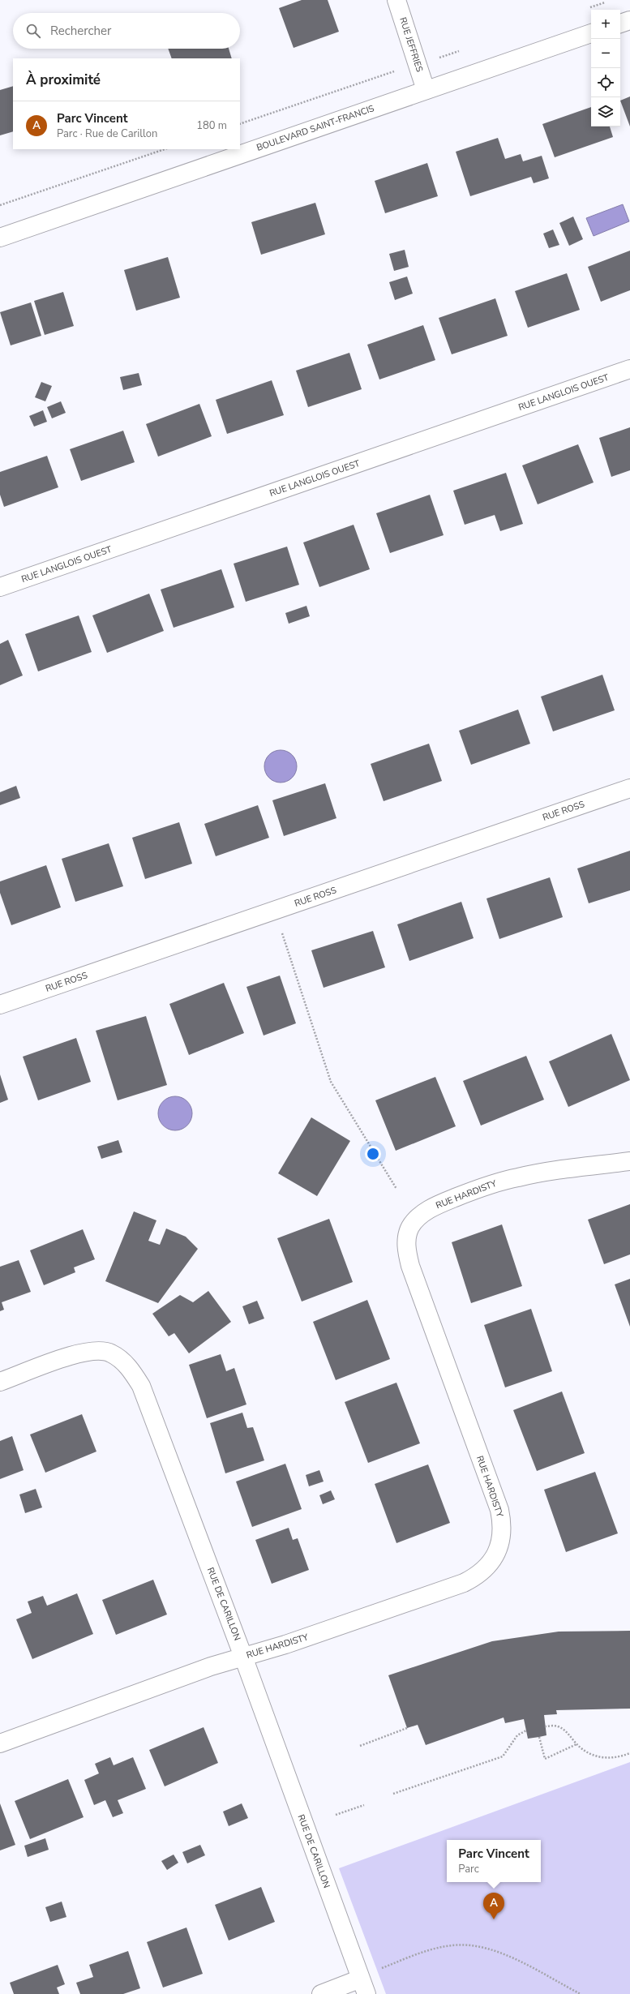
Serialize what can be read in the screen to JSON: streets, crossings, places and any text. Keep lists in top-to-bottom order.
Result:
{
  "streets": {
    "street": [
      "RUE JEFFRIES",
      "BOULEVARD SAINT-FRANCIS",
      "RUE LANGLOIS OUEST",
      "RUE ROSS",
      "RUE HARDISTY",
      "RUE DE CARILLON"
    ]
  },
  "crossings": [
    ["RUE JEFFRIES", "BOULEVARD SAINT-FRANCIS"],
    ["RUE HARDISTY", "RUE DE CARILLON"]
  ],
  "page": {
    "map_buttons": ["+", "−"],
    "search": "Rechercher",
    "heading": "À proximité",
    "list": [
      {
        "mark": "A",
        "name": "Parc Vincent",
        "note": "Parc · Rue de Carillon",
        "value": "180 m"
      }
    ],
    "popup": ["Parc Vincent", "Parc"],
    "pins": "A"
  }
}
